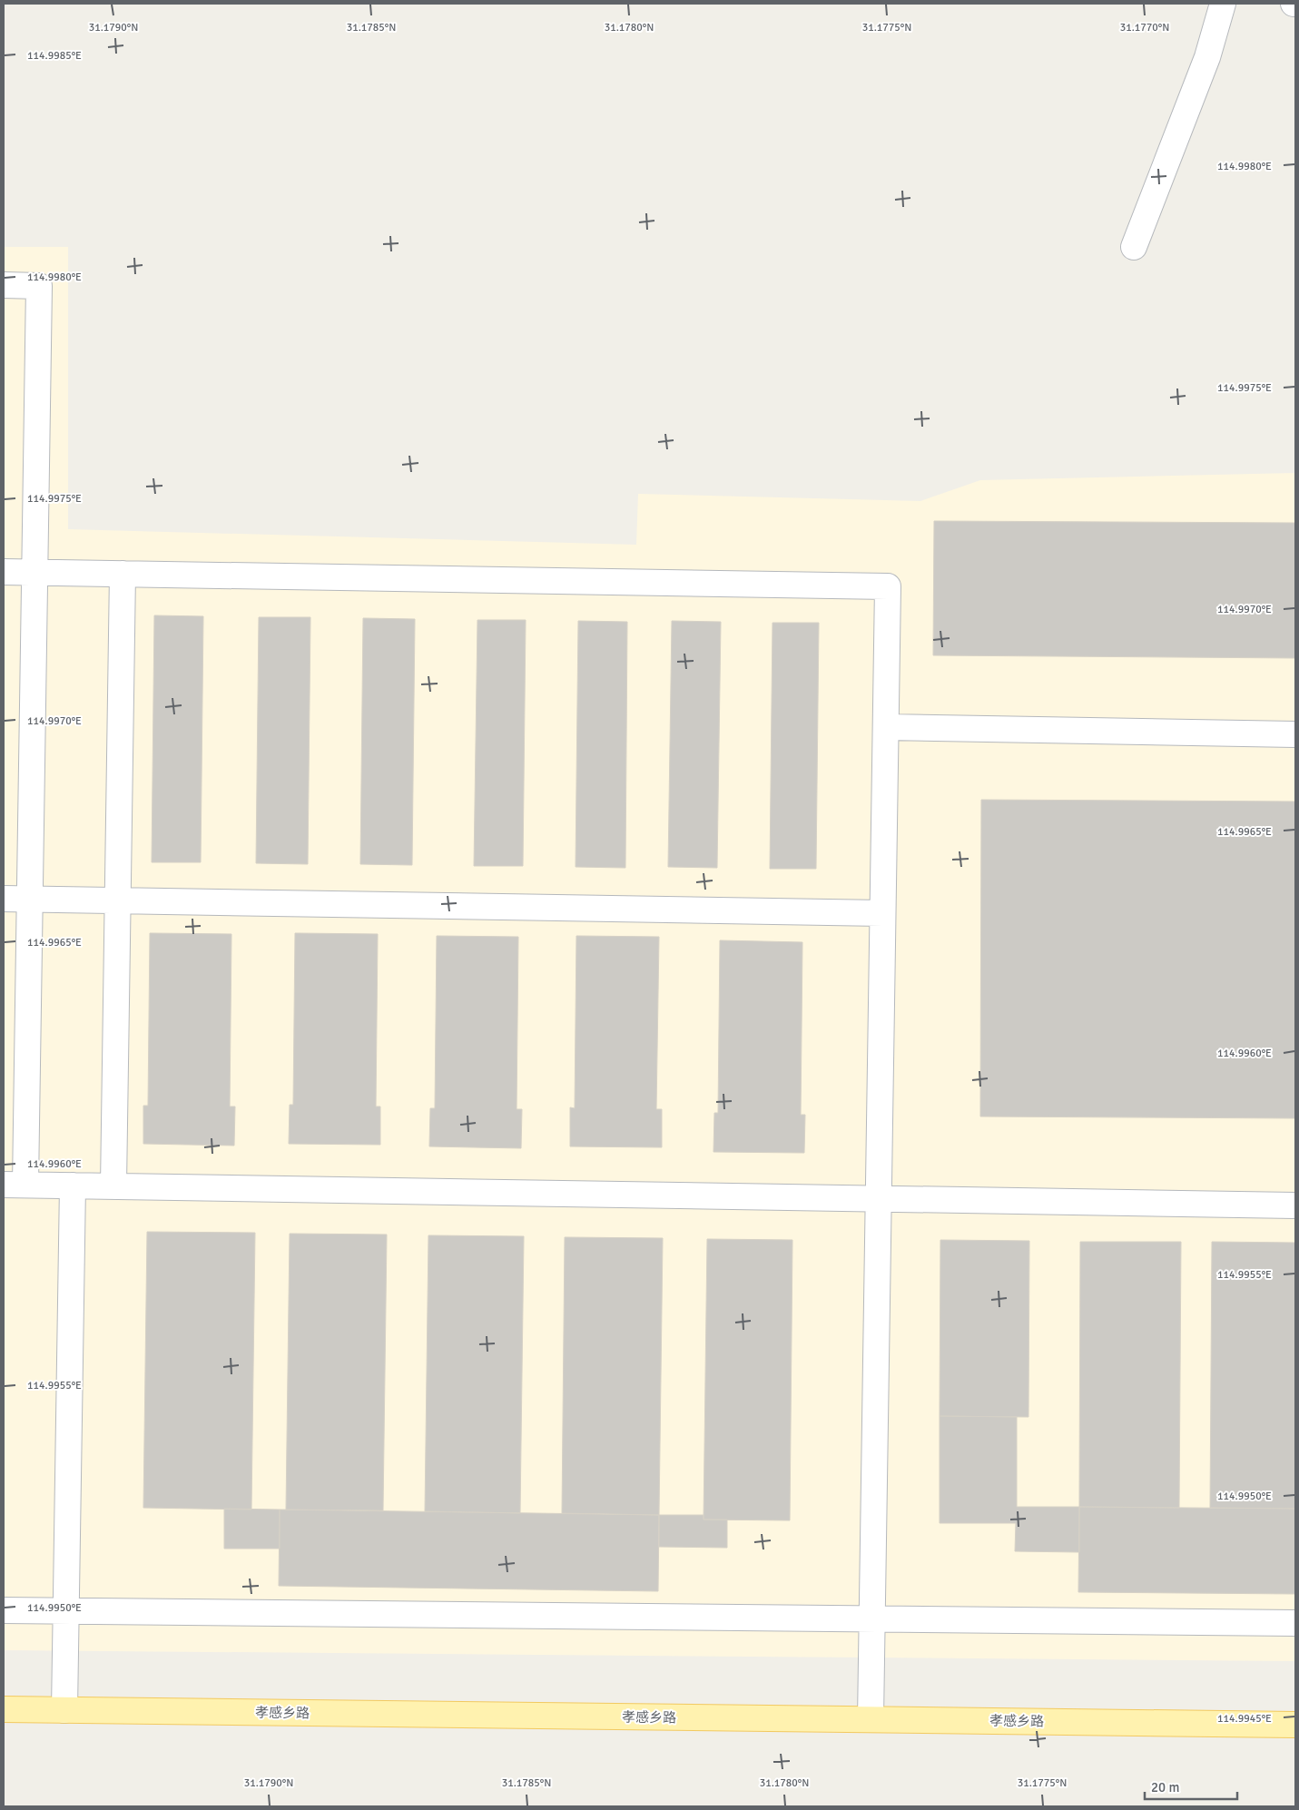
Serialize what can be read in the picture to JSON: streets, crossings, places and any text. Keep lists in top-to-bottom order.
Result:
{
  "streets": {
    "main road": ["孝感乡路"]
  },
  "scale_bar": "20 m",
  "coordinates": [
    "31.1790°N",
    "31.1785°N",
    "31.1780°N",
    "31.1775°N",
    "31.1770°N",
    "114.9985°E",
    "114.9980°E",
    "114.9975°E",
    "114.9970°E",
    "114.9965°E",
    "114.9960°E",
    "114.9955°E",
    "114.9950°E",
    "114.9945°E"
  ]
}
